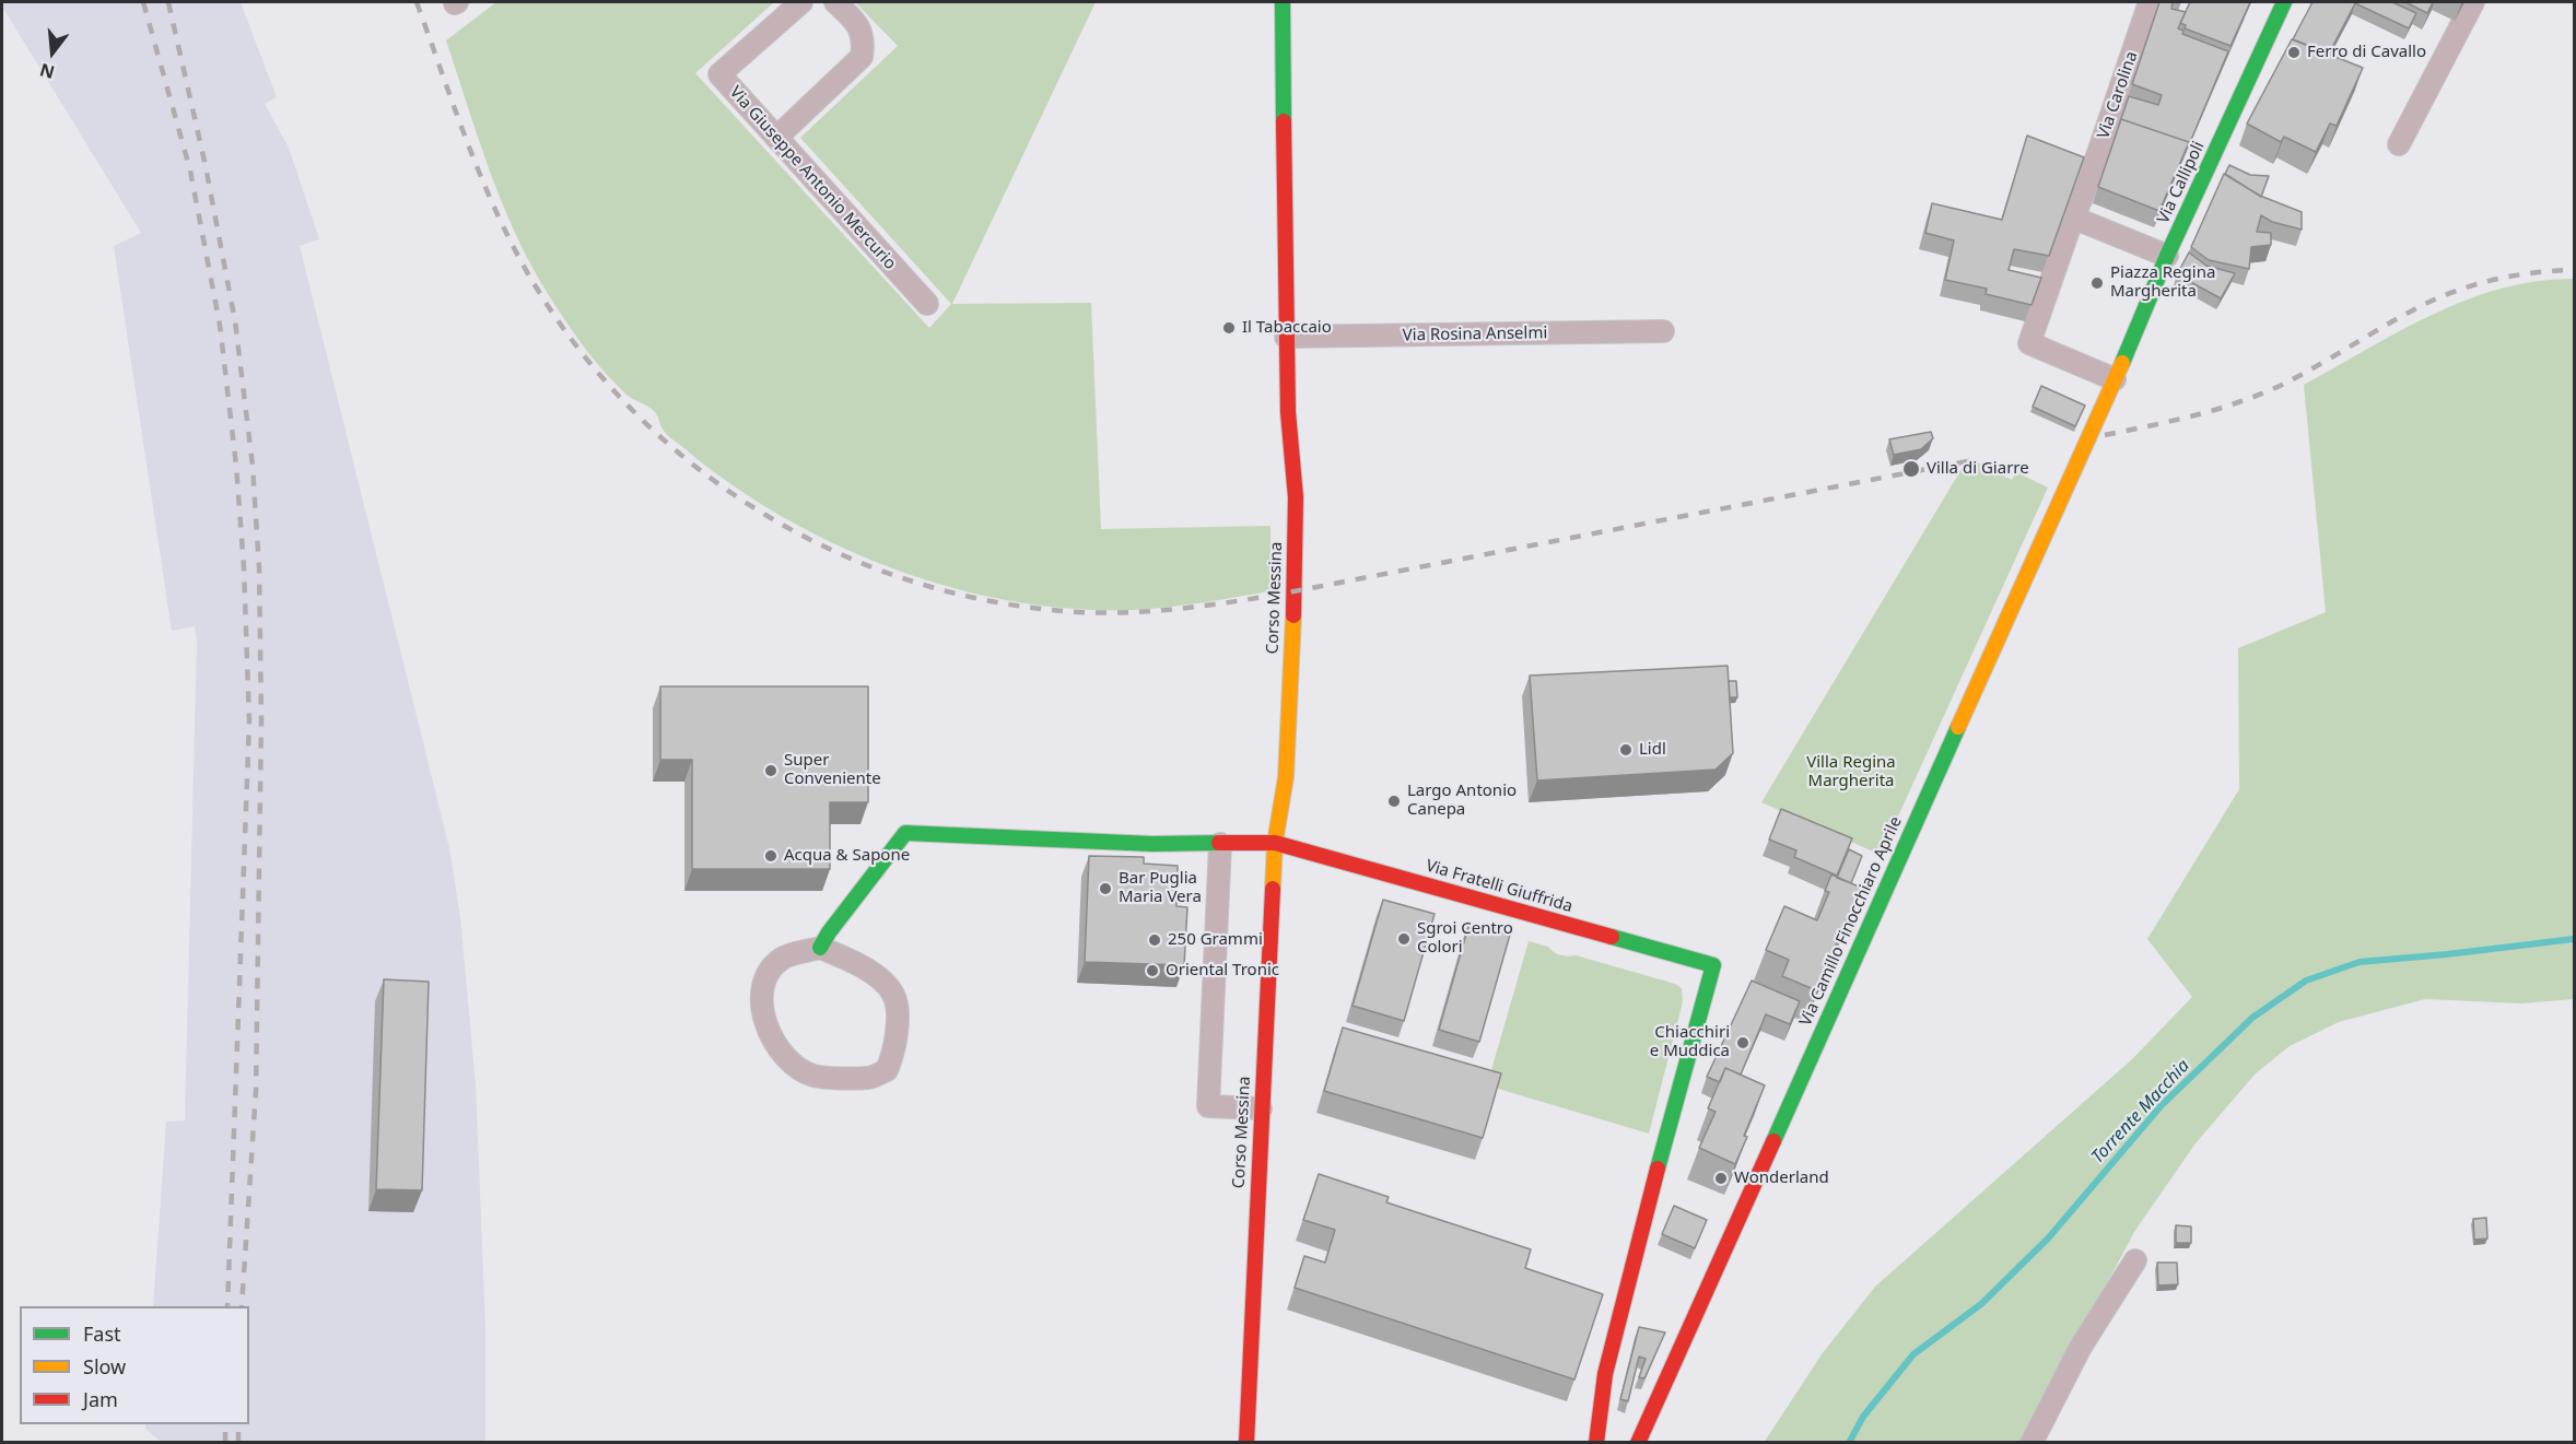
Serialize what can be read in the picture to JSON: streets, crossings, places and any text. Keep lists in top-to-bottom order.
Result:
{
  "streets": {
    "street": [
      "Via Carolina",
      "Via Giuseppe Antonio Mercurio",
      "Via Callipoli",
      "Via Rosina Anselmi",
      "Corso Messina",
      "Via Fratelli Giuffrida",
      "Via Camillo Finocchiaro Aprile"
    ]
  },
  "crossings": [
    ["Via Carolina", "Via Callipoli"],
    ["Via Carolina", "Via Camillo Finocchiaro Aprile"],
    ["Via Callipoli", "Via Camillo Finocchiaro Aprile"],
    ["Via Rosina Anselmi", "Corso Messina"],
    ["Corso Messina", "Via Fratelli Giuffrida"]
  ],
  "water": ["Torrente Macchia"],
  "parks": ["Villa Regina Margherita"],
  "places": [
    "Ferro di Cavallo",
    "Piazza Regina Margherita",
    "Il Tabaccaio",
    "Villa di Giarre",
    "Lidl",
    "Super Conveniente",
    "Largo Antonio Canepa",
    "Acqua & Sapone",
    "Bar Puglia Maria Vera",
    "Sgroi Centro Colori",
    "250 Grammi",
    "Oriental Tronic",
    "Chiacchiri e Muddica",
    "Wonderland"
  ],
  "legend": ["Fast", "Slow", "Jam"],
  "north": "bottom"
}
